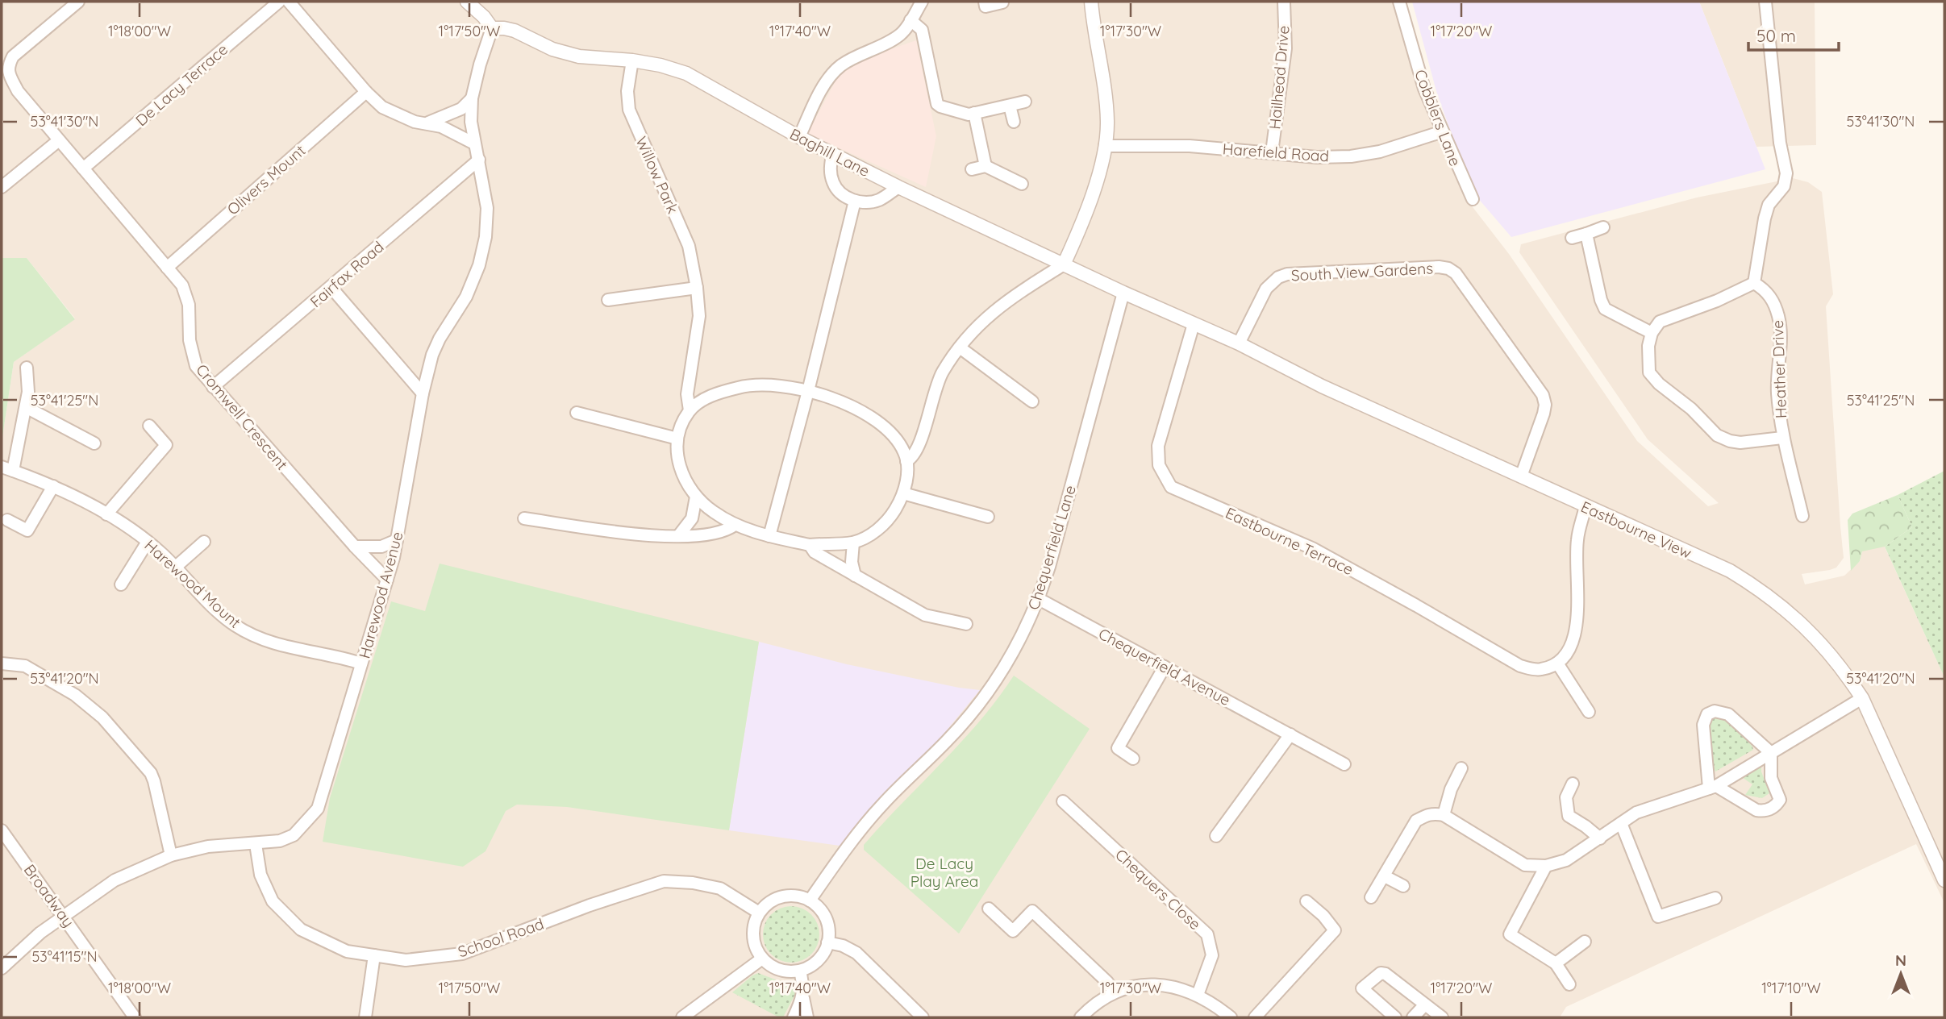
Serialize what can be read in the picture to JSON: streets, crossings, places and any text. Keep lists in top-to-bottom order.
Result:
{
  "streets": {
    "street": [
      "Hailhead Drive",
      "De Lacy Terrace",
      "Cobblers Lane",
      "Baghill Lane",
      "Harefield Road",
      "Willow Park",
      "Olivers Mount",
      "South View Gardens",
      "Fairfax Road",
      "Heather Drive",
      "Cromwell Crescent",
      "Eastbourne View",
      "Eastbourne Terrace",
      "Chequerfield Lane",
      "Harewood Mount",
      "Harewood Avenue",
      "Chequerfield Avenue",
      "Chequers Close",
      "Broadway",
      "School Road"
    ]
  },
  "crossings": [
    ["Hailhead Drive", "Harefield Road"],
    ["De Lacy Terrace", "Cromwell Crescent"],
    ["Cobblers Lane", "Harefield Road"],
    ["Baghill Lane", "Willow Park"],
    ["Baghill Lane", "Eastbourne View"],
    ["Baghill Lane", "Eastbourne Terrace"],
    ["Baghill Lane", "Chequerfield Lane"],
    ["Baghill Lane", "Harewood Avenue"],
    ["Olivers Mount", "Cromwell Crescent"],
    ["South View Gardens", "Eastbourne View"],
    ["Fairfax Road", "Cromwell Crescent"],
    ["Fairfax Road", "Harewood Avenue"],
    ["Cromwell Crescent", "Harewood Avenue"],
    ["Eastbourne View", "Eastbourne Terrace"],
    ["Chequerfield Lane", "Chequerfield Avenue"],
    ["Chequerfield Lane", "School Road"],
    ["Harewood Mount", "Harewood Avenue"],
    ["Harewood Avenue", "Broadway"],
    ["Harewood Avenue", "School Road"]
  ],
  "parks": ["De Lacy Play Area"],
  "scale_bar": "50 m",
  "north": "top",
  "coordinates": [
    "1°18'00\"W",
    "1°17'50\"W",
    "1°17'40\"W",
    "1°17'30\"W",
    "1°17'20\"W",
    "53°41'30\"N",
    "53°41'25\"N",
    "53°41'20\"N",
    "53°41'15\"N",
    "1°17'10\"W"
  ]
}
